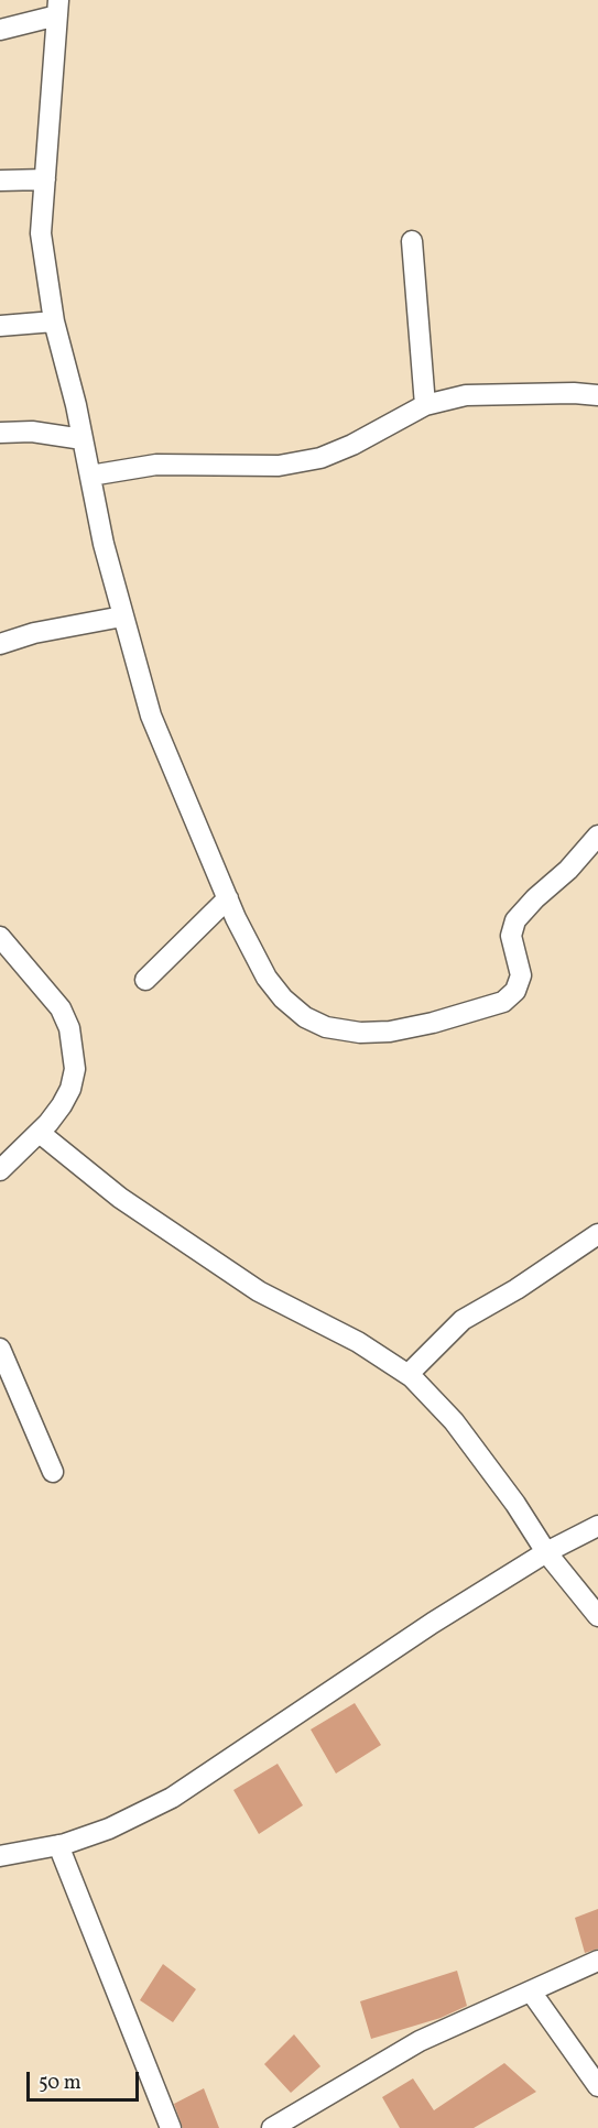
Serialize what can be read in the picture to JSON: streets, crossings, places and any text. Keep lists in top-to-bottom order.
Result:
{
  "scale_bar": "50 m"
}
